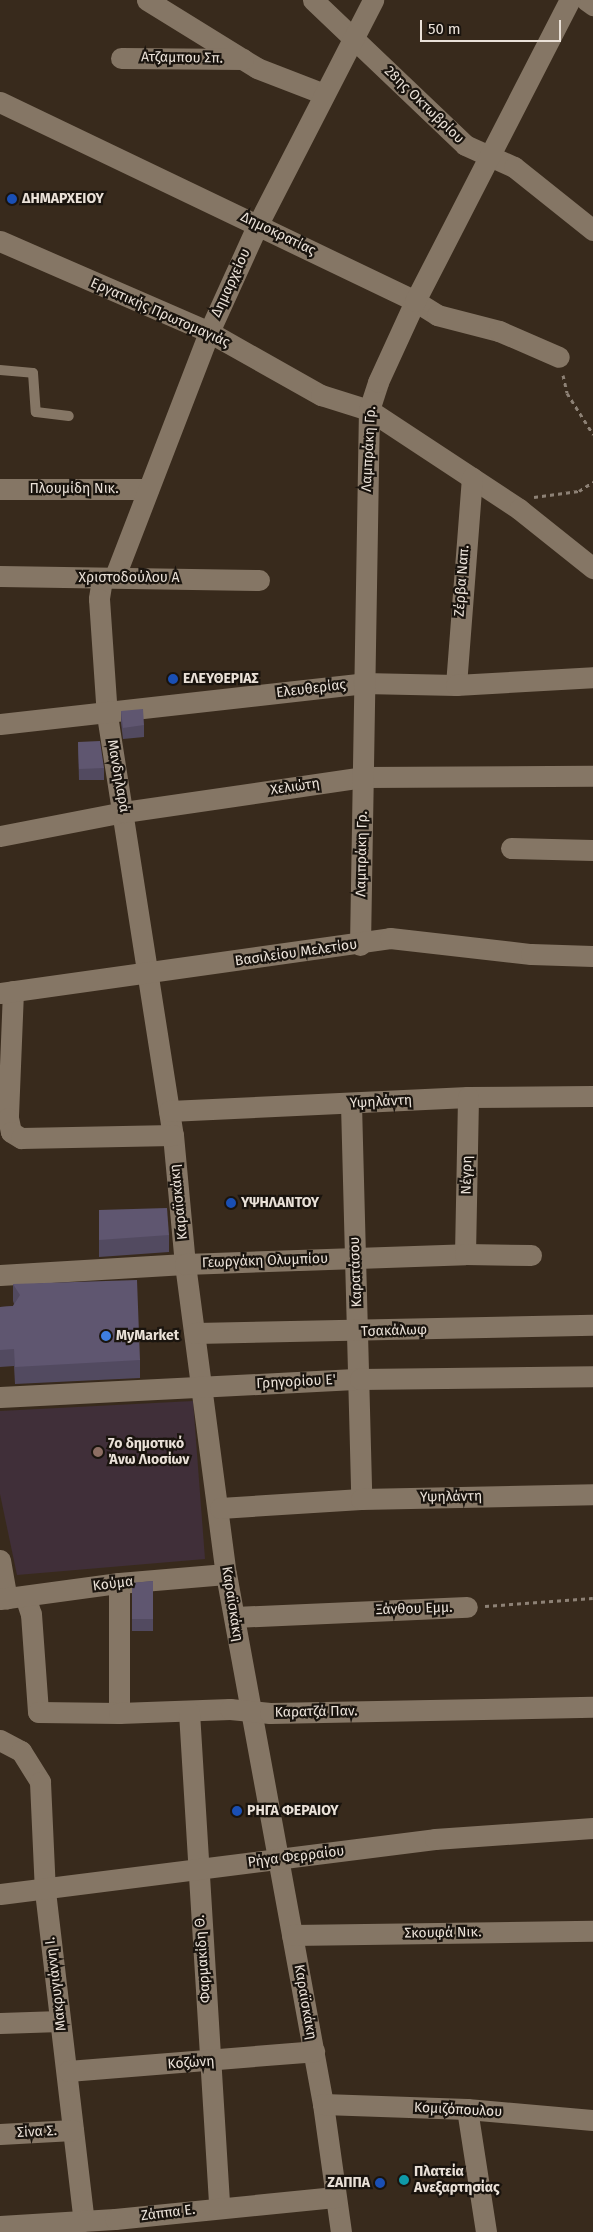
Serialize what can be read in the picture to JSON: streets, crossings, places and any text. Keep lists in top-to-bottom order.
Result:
{
  "streets": {
    "street": [
      "Ατζαμπου Σπ.",
      "28ης Οκτωβρίου",
      "Δημοκρατίας",
      "Δημαρχείου",
      "Εργατικής Πρωτομαγιάς",
      "Λαμπράκη Γρ.",
      "Πλουμίδη Νικ.",
      "Χριστοδούλου Α",
      "Ζέρβα Ναπ.",
      "Ελευθερίας",
      "Μανδηλαρά",
      "Χελιώτη",
      "Βασιλείου Μελετίου",
      "Υψηλάντη",
      "Νέγρη",
      "Καραϊσκάκη",
      "Γεωργάκη Ολυμπίου",
      "Καρατάσου",
      "Τσακάλωφ",
      "Γρηγορίου Ε'",
      "Κούμα",
      "Ξάνθου Εμμ.",
      "Καρατζά Παν.",
      "Ρήγα Φερραίου",
      "Σκουφά Νικ.",
      "Φαρμακίδη Θ.",
      "Μακρυγιάννη Ι.",
      "Κοζώνη",
      "Κομιζόπουλου",
      "Σίνα Σ.",
      "Ζάππα Ε."
    ]
  },
  "crossings": [
    ["28ης Οκτωβρίου", "Δημαρχείου"],
    ["28ης Οκτωβρίου", "Λαμπράκη Γρ."],
    ["Δημοκρατίας", "Δημαρχείου"],
    ["Δημοκρατίας", "Λαμπράκη Γρ."],
    ["Δημαρχείου", "Εργατικής Πρωτομαγιάς"],
    ["Δημαρχείου", "Πλουμίδη Νικ."],
    ["Δημαρχείου", "Χριστοδούλου Α"],
    ["Δημαρχείου", "Μανδηλαρά"],
    ["Εργατικής Πρωτομαγιάς", "Λαμπράκη Γρ."],
    ["Εργατικής Πρωτομαγιάς", "Ζέρβα Ναπ."],
    ["Λαμπράκη Γρ.", "Ελευθερίας"],
    ["Λαμπράκη Γρ.", "Χελιώτη"],
    ["Λαμπράκη Γρ.", "Βασιλείου Μελετίου"],
    ["Χριστοδούλου Α", "Μανδηλαρά"],
    ["Ζέρβα Ναπ.", "Ελευθερίας"],
    ["Ελευθερίας", "Μανδηλαρά"],
    ["Μανδηλαρά", "Χελιώτη"],
    ["Μανδηλαρά", "Βασιλείου Μελετίου"],
    ["Μανδηλαρά", "Καραϊσκάκη"],
    ["Βασιλείου Μελετίου", "Καραϊσκάκη"],
    ["Υψηλάντη", "Νέγρη"],
    ["Υψηλάντη", "Καραϊσκάκη"],
    ["Υψηλάντη", "Καρατάσου"],
    ["Νέγρη", "Γεωργάκη Ολυμπίου"],
    ["Καραϊσκάκη", "Γεωργάκη Ολυμπίου"],
    ["Καραϊσκάκη", "Τσακάλωφ"],
    ["Καραϊσκάκη", "Γρηγορίου Ε'"],
    ["Καραϊσκάκη", "Κούμα"],
    ["Καραϊσκάκη", "Ξάνθου Εμμ."],
    ["Καραϊσκάκη", "Καρατζά Παν."],
    ["Καραϊσκάκη", "Ρήγα Φερραίου"],
    ["Καραϊσκάκη", "Σκουφά Νικ."],
    ["Καραϊσκάκη", "Κοζώνη"],
    ["Καραϊσκάκη", "Κομιζόπουλου"],
    ["Καραϊσκάκη", "Ζάππα Ε."],
    ["Γεωργάκη Ολυμπίου", "Καρατάσου"],
    ["Καρατάσου", "Τσακάλωφ"],
    ["Καρατάσου", "Γρηγορίου Ε'"],
    ["Κούμα", "Καρατζά Παν."],
    ["Καρατζά Παν.", "Φαρμακίδη Θ."],
    ["Ρήγα Φερραίου", "Φαρμακίδη Θ."],
    ["Ρήγα Φερραίου", "Μακρυγιάννη Ι."],
    ["Φαρμακίδη Θ.", "Κοζώνη"],
    ["Φαρμακίδη Θ.", "Ζάππα Ε."],
    ["Μακρυγιάννη Ι.", "Κοζώνη"],
    ["Μακρυγιάννη Ι.", "Σίνα Σ."],
    ["Μακρυγιάννη Ι.", "Ζάππα Ε."]
  ],
  "places": [
    "ΔΗΜΑΡΧΕΙΟΥ",
    "ΕΛΕΥΘΕΡΙΑΣ",
    "ΥΨΗΛΑΝΤΟΥ",
    "MyMarket",
    "7ο δημοτικό Άνω Λιοσίων",
    "ΡΗΓΑ ΦΕΡΑΙΟΥ",
    "Πλατεία Ανεξαρτησίας",
    "ΖΑΠΠΑ"
  ],
  "scale_bar": "50 m"
}
